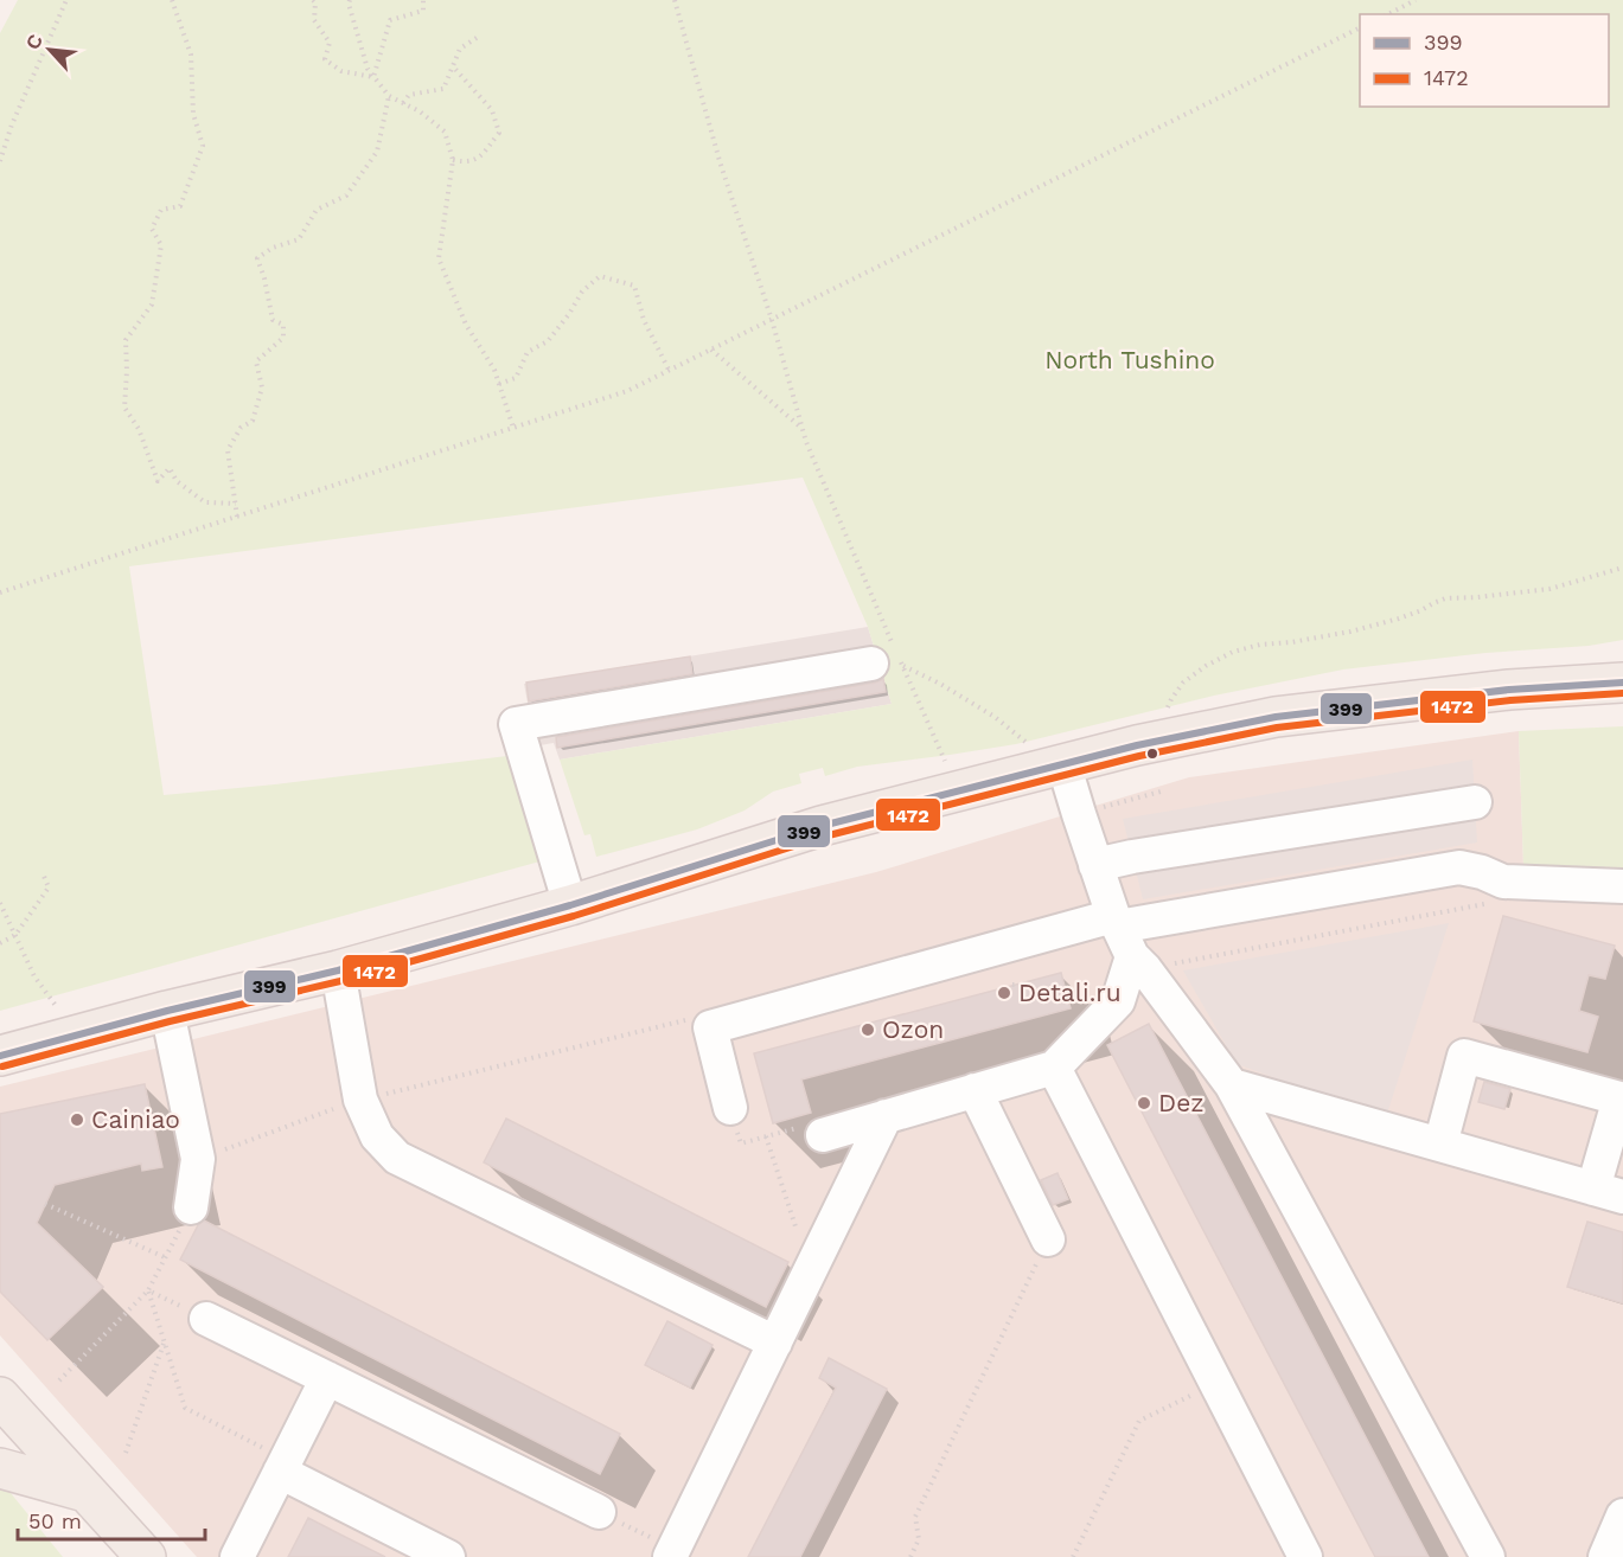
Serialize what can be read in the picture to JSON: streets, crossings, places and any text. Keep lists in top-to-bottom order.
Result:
{
  "parks": ["North Tushino"],
  "places": [
    "Detali.ru",
    "Ozon",
    "Dez",
    "Cainiao"
  ],
  "lines": ["transit line 399", "transit line 1472"],
  "legend": ["399", "1472"],
  "scale_bar": "50 m",
  "north": "top left"
}
